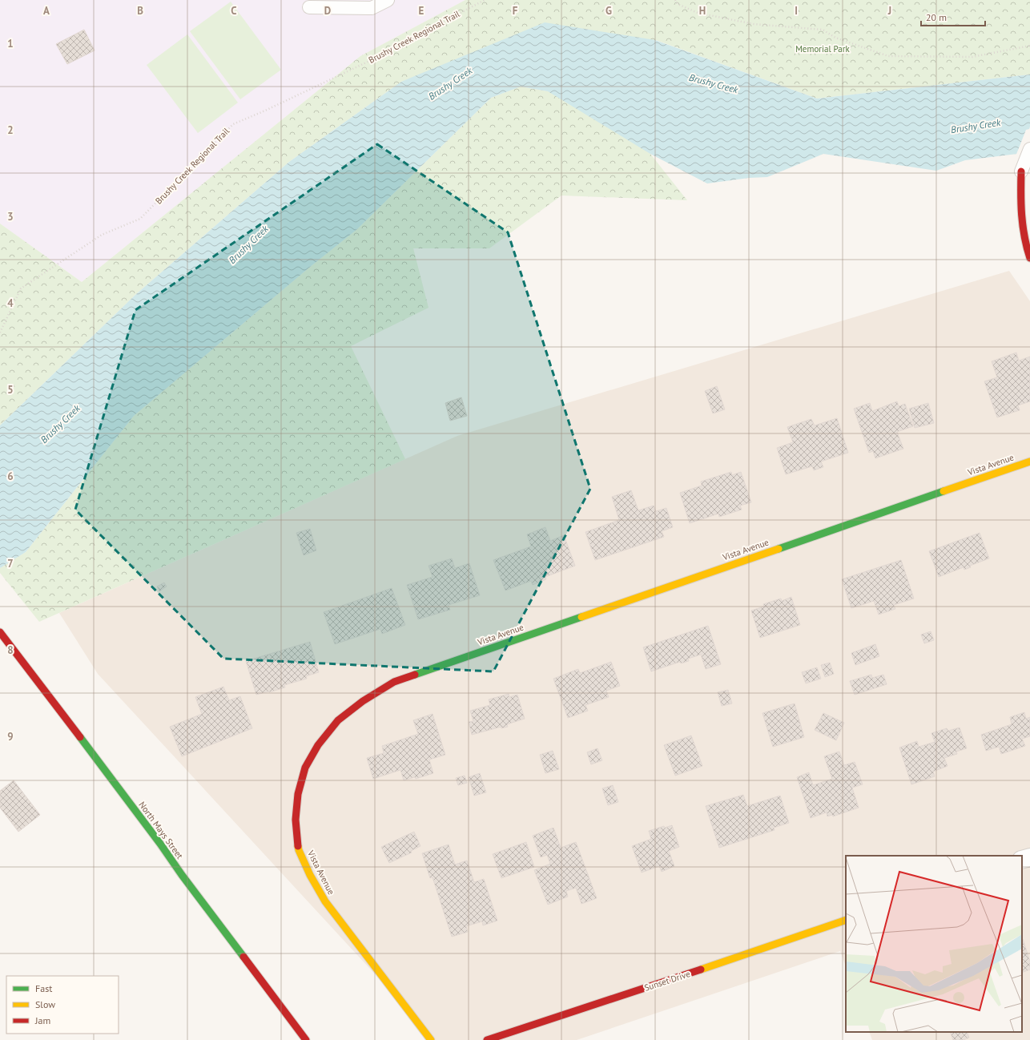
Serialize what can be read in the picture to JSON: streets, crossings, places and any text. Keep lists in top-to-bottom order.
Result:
{
  "streets": {
    "street": ["Vista Avenue", "North Mays Street", "Sunset Drive"],
    "path": ["Brushy Creek Regional Trail"]
  },
  "water": ["Brushy Creek"],
  "parks": ["Memorial Park"],
  "legend": ["Fast", "Slow", "Jam"],
  "scale_bar": "20 m",
  "grid": {
    "columns": [
      "A",
      "B",
      "C",
      "D",
      "E",
      "F",
      "G",
      "H",
      "I",
      "J"
    ],
    "rows": [
      "1",
      "2",
      "3",
      "4",
      "5",
      "6",
      "7",
      "8",
      "9"
    ]
  }
}
